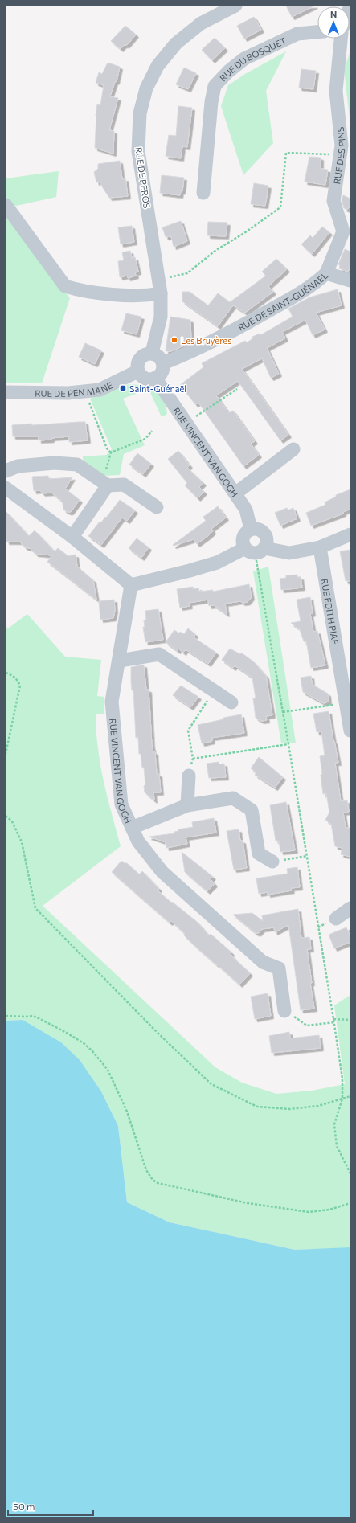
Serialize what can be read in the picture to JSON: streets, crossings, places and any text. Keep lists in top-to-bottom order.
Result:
{
  "streets": {
    "street": [
      "RUE DU BOSQUET",
      "RUE DES PINS",
      "RUE DE PEROS",
      "RUE DE SAINT-GUÉNAEL",
      "RUE DE PEN MANÉ",
      "RUE VINCENT VAN GOGH",
      "RUE ÉDITH PIAF"
    ]
  },
  "crossings": [
    ["RUE DES PINS", "RUE DE SAINT-GUÉNAEL"],
    ["RUE DE PEROS", "RUE DE SAINT-GUÉNAEL"],
    ["RUE DE PEROS", "RUE DE PEN MANÉ"],
    ["RUE DE PEROS", "RUE VINCENT VAN GOGH"],
    ["RUE DE SAINT-GUÉNAEL", "RUE DE PEN MANÉ"],
    ["RUE DE SAINT-GUÉNAEL", "RUE VINCENT VAN GOGH"],
    ["RUE DE PEN MANÉ", "RUE VINCENT VAN GOGH"]
  ],
  "places": {
    "other": ["Les Bruyères"],
    "transit": ["Saint-Guénaël"]
  },
  "scale_bar": "50 m",
  "north": "top"
}
